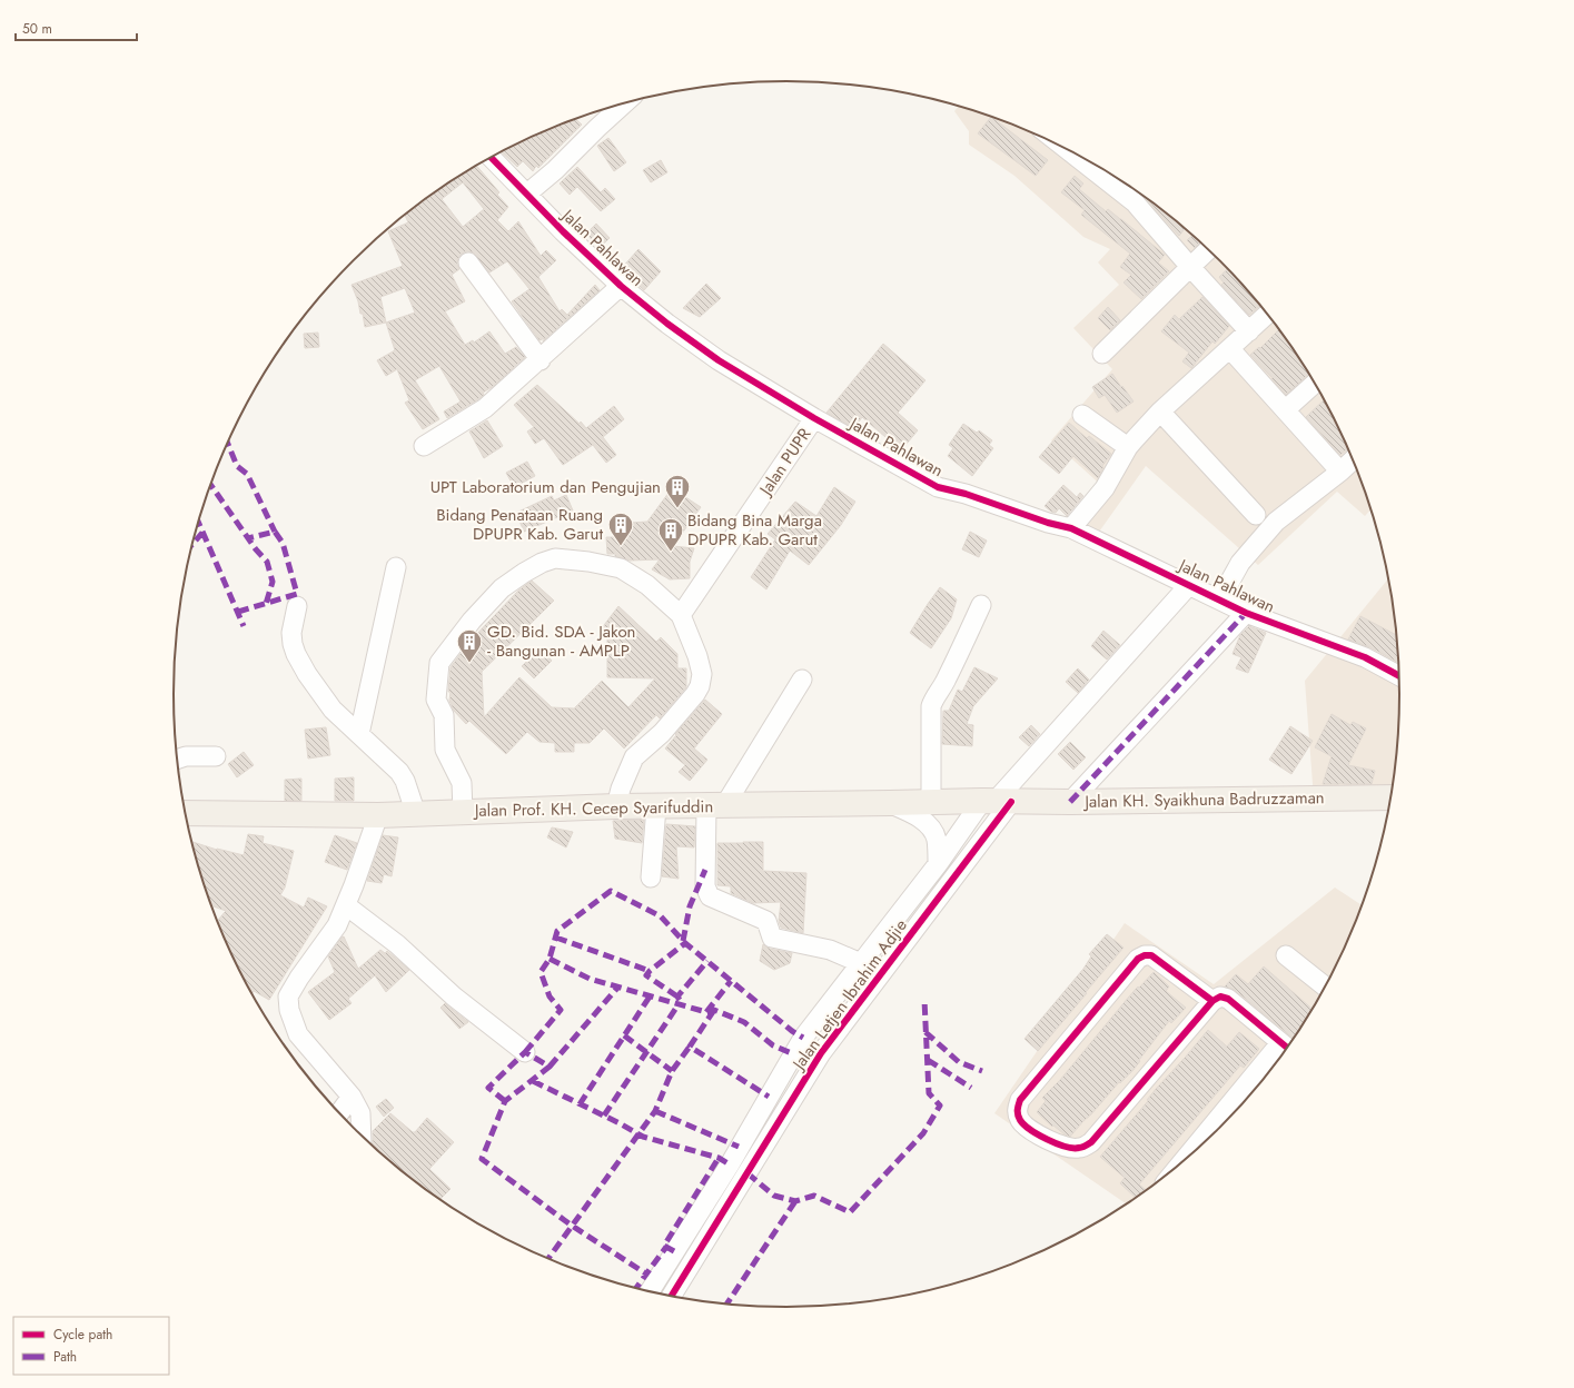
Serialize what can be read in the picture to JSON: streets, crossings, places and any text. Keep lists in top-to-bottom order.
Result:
{
  "streets": {
    "main road": ["Jalan KH. Syaikhuna Badruzzaman", "Jalan Prof. KH. Cecep Syarifuddin"],
    "street": ["Jalan Pahlawan", "Jalan PUPR", "Jalan Letjen Ibrahim Adjie"]
  },
  "crossings": [
    ["Jalan Pahlawan", "Jalan PUPR"],
    ["Jalan KH. Syaikhuna Badruzzaman", "Jalan Prof. KH. Cecep Syarifuddin"],
    ["Jalan KH. Syaikhuna Badruzzaman", "Jalan Letjen Ibrahim Adjie"],
    ["Jalan Prof. KH. Cecep Syarifuddin", "Jalan Letjen Ibrahim Adjie"]
  ],
  "places": {
    "building": [
      "UPT Laboratorium dan Pengujian",
      "Bidang Penataan Ruang DPUPR Kab. Garut",
      "Bidang Bina Marga DPUPR Kab. Garut",
      "GD. Bid. SDA - Jakon - Bangunan - AMPLP"
    ]
  },
  "legend": ["Cycle path", "Path"],
  "scale_bar": "50 m"
}
